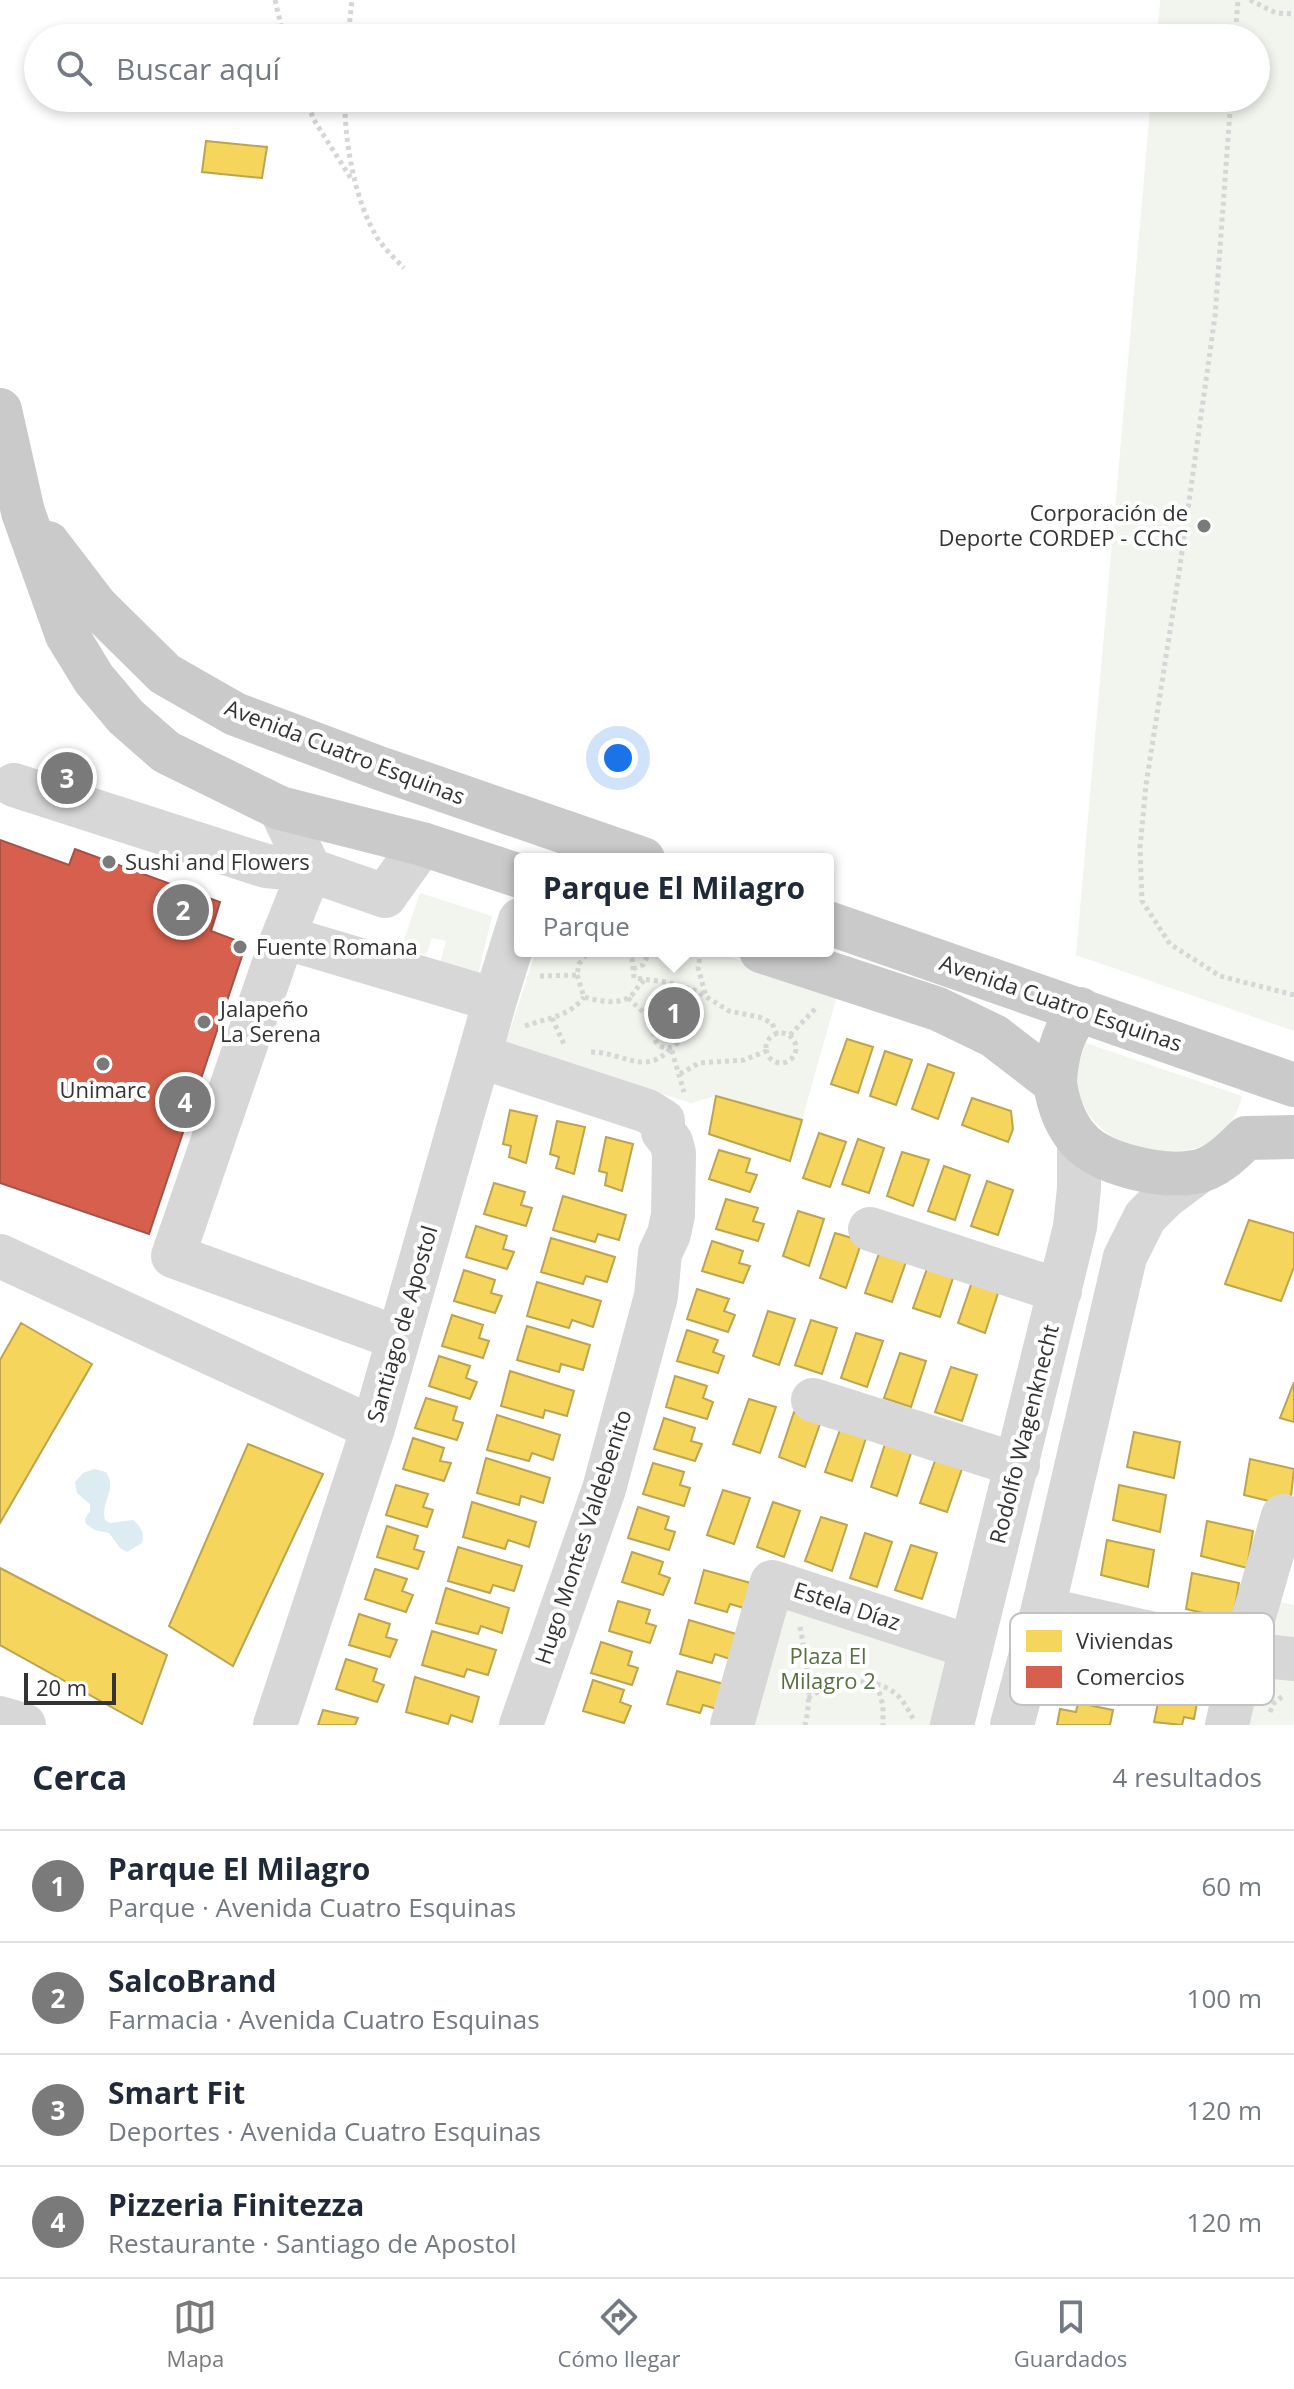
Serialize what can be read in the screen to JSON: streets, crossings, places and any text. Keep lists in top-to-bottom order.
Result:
{
  "streets": {
    "main road": ["Avenida Cuatro Esquinas"],
    "street": [
      "Santiago de Apostol",
      "Rodolfo Wagenknecht",
      "Hugo Montes Valdebenito",
      "Estela Díaz"
    ]
  },
  "crossings": [
    ["Rodolfo Wagenknecht", "Estela Díaz"]
  ],
  "parks": ["Plaza El Milagro 2"],
  "places": [
    "Corporación de Deporte CORDEP - CChC",
    "Sushi and Flowers",
    "Fuente Romana",
    "Jalapeño La Serena",
    "Unimarc"
  ],
  "legend": ["Viviendas", "Comercios"],
  "scale_bar": "20 m",
  "page": {
    "search": "Buscar aquí",
    "pins": [
      "3",
      "2",
      "1",
      "4"
    ],
    "popup": ["Parque El Milagro", "Parque"],
    "scale": "20 m",
    "heading": ["Cerca", "4 resultados"],
    "list": [
      {
        "mark": "1",
        "name": "Parque El Milagro",
        "note": "Parque · Avenida Cuatro Esquinas",
        "value": "60 m"
      },
      {
        "mark": "2",
        "name": "SalcoBrand",
        "note": "Farmacia · Avenida Cuatro Esquinas",
        "value": "100 m"
      },
      {
        "mark": "3",
        "name": "Smart Fit",
        "note": "Deportes · Avenida Cuatro Esquinas",
        "value": "120 m"
      },
      {
        "mark": "4",
        "name": "Pizzeria Finitezza",
        "note": "Restaurante · Santiago de Apostol",
        "value": "120 m"
      }
    ],
    "nav": ["Mapa", "Cómo llegar", "Guardados"]
  }
}
